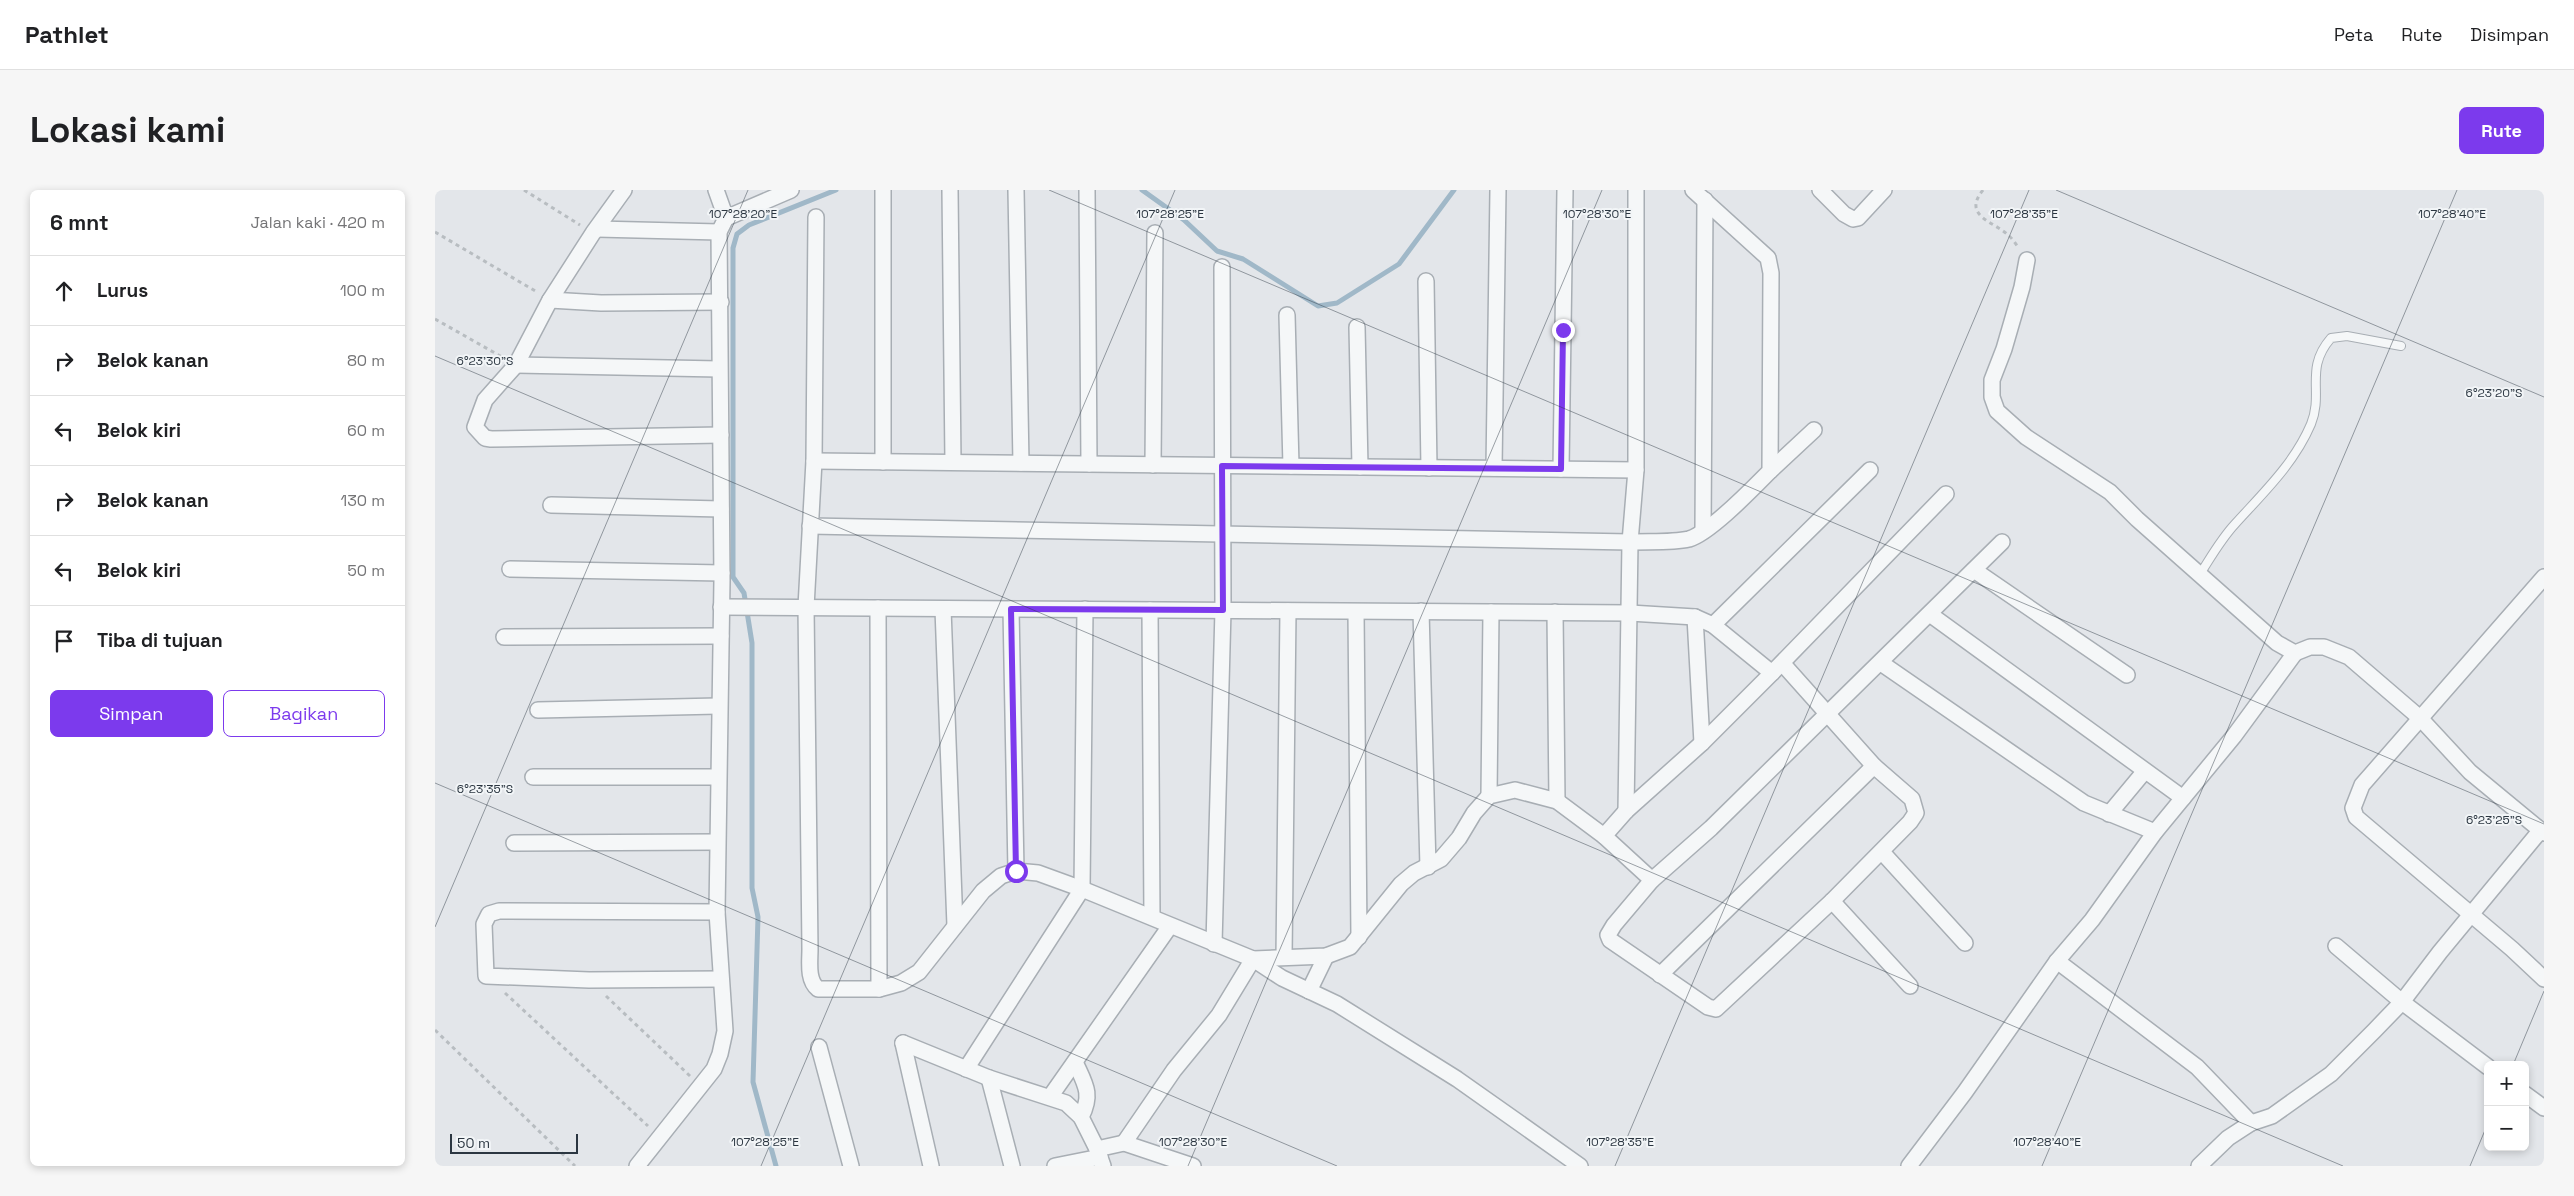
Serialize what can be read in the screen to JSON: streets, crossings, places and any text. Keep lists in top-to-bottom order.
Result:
{
  "scale_bar": "50 m",
  "page": {
    "header": "Pathlet",
    "nav": ["Peta", "Rute", "Disimpan"],
    "buttons": [
      "Rute",
      ["Simpan", "Bagikan"]
    ],
    "title": "Lokasi kami",
    "heading": ["6 mnt", "Jalan kaki · 420 m"],
    "list": [
      ["Lurus", "100 m"],
      ["Belok kanan", "80 m"],
      ["Belok kiri", "60 m"],
      ["Belok kanan", "130 m"],
      ["Belok kiri", "50 m"],
      "Tiba di tujuan"
    ],
    "map_buttons": ["+", "−"],
    "scale": "50 m"
  },
  "coordinates": [
    "107°28'20\"E",
    "107°28'25\"E",
    "107°28'30\"E",
    "107°28'35\"E",
    "107°28'40\"E",
    "6°23'30\"S",
    "6°23'20\"S",
    "6°23'35\"S",
    "6°23'25\"S"
  ]
}
